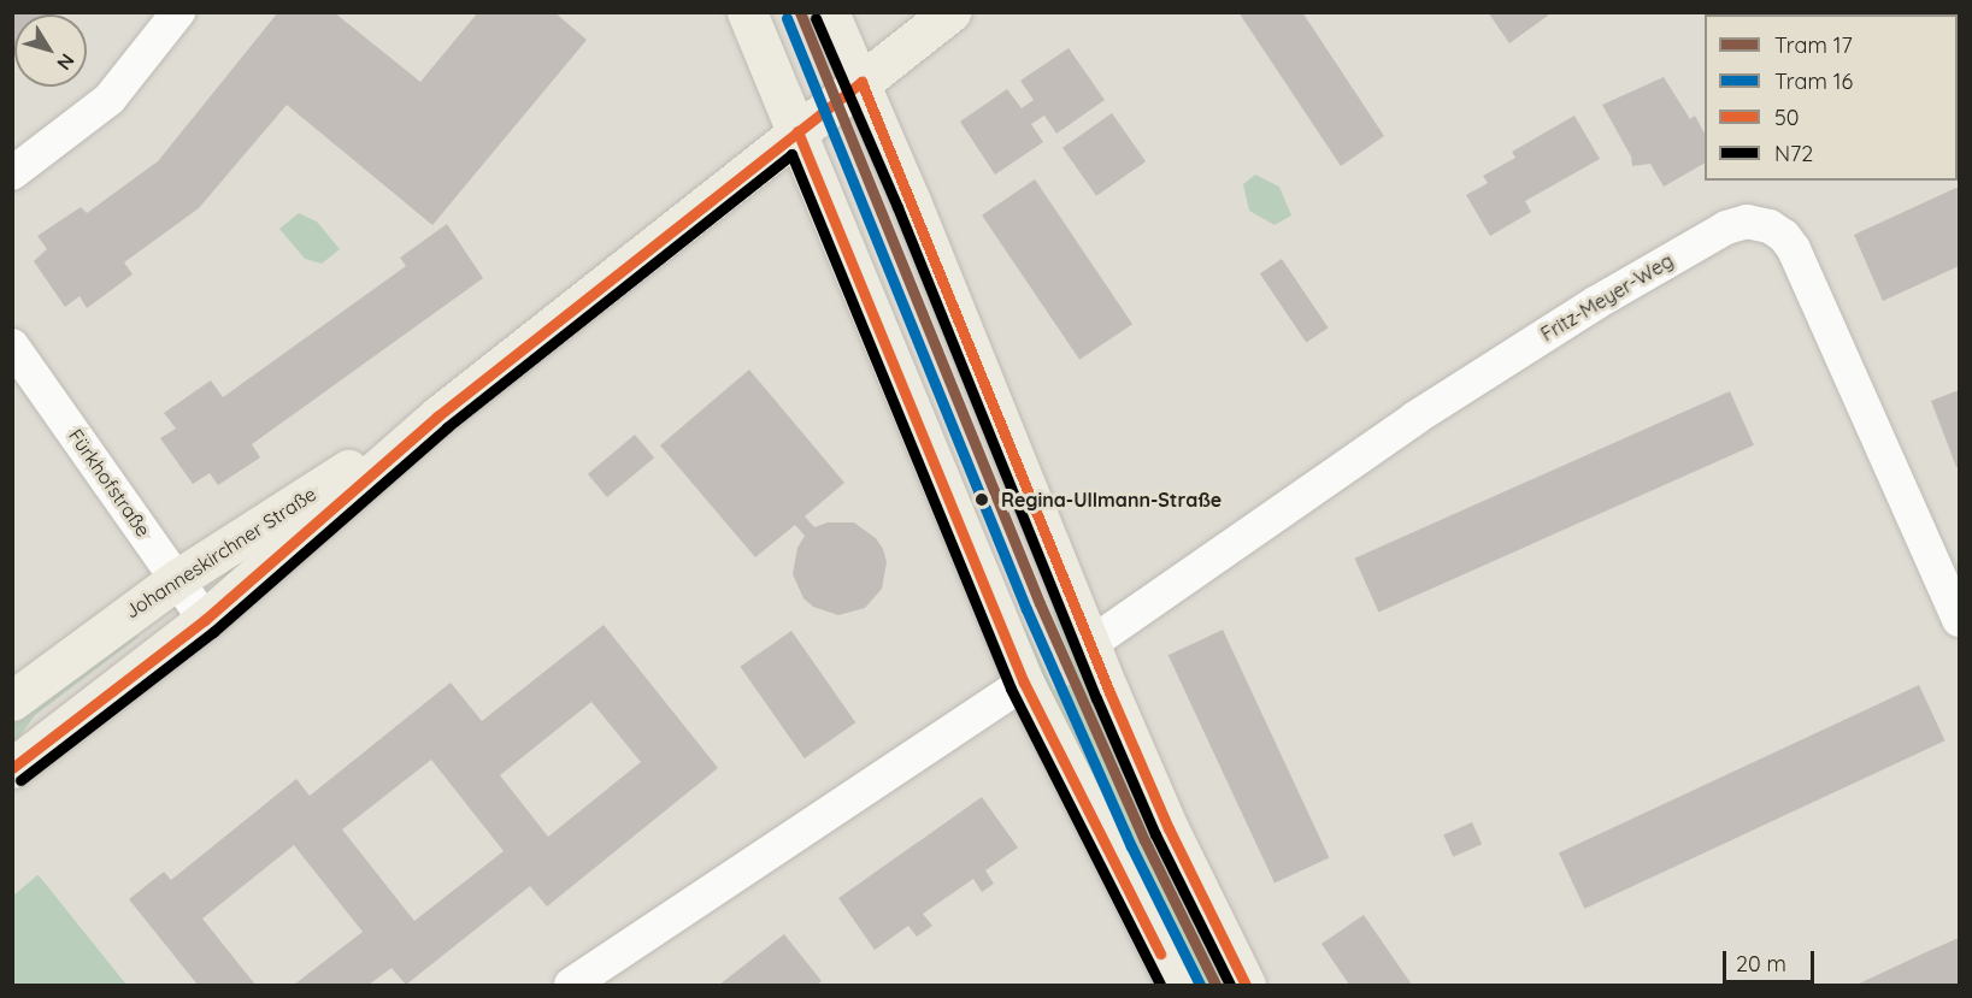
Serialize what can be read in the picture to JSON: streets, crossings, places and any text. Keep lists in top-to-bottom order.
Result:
{
  "streets": {
    "main road": ["Johanneskirchner Straße"],
    "street": ["Fritz-Meyer-Weg", "Fürkhofstraße"]
  },
  "crossings": [
    ["Fürkhofstraße", "Johanneskirchner Straße"]
  ],
  "places": ["Regina-Ullmann-Straße"],
  "lines": [
    "tram line 17",
    "tram line 16",
    "transit line N72",
    "transit line 50"
  ],
  "legend": [
    "Tram 17",
    "Tram 16",
    "50",
    "N72"
  ],
  "scale_bar": "20 m",
  "north": "bottom right"
}
